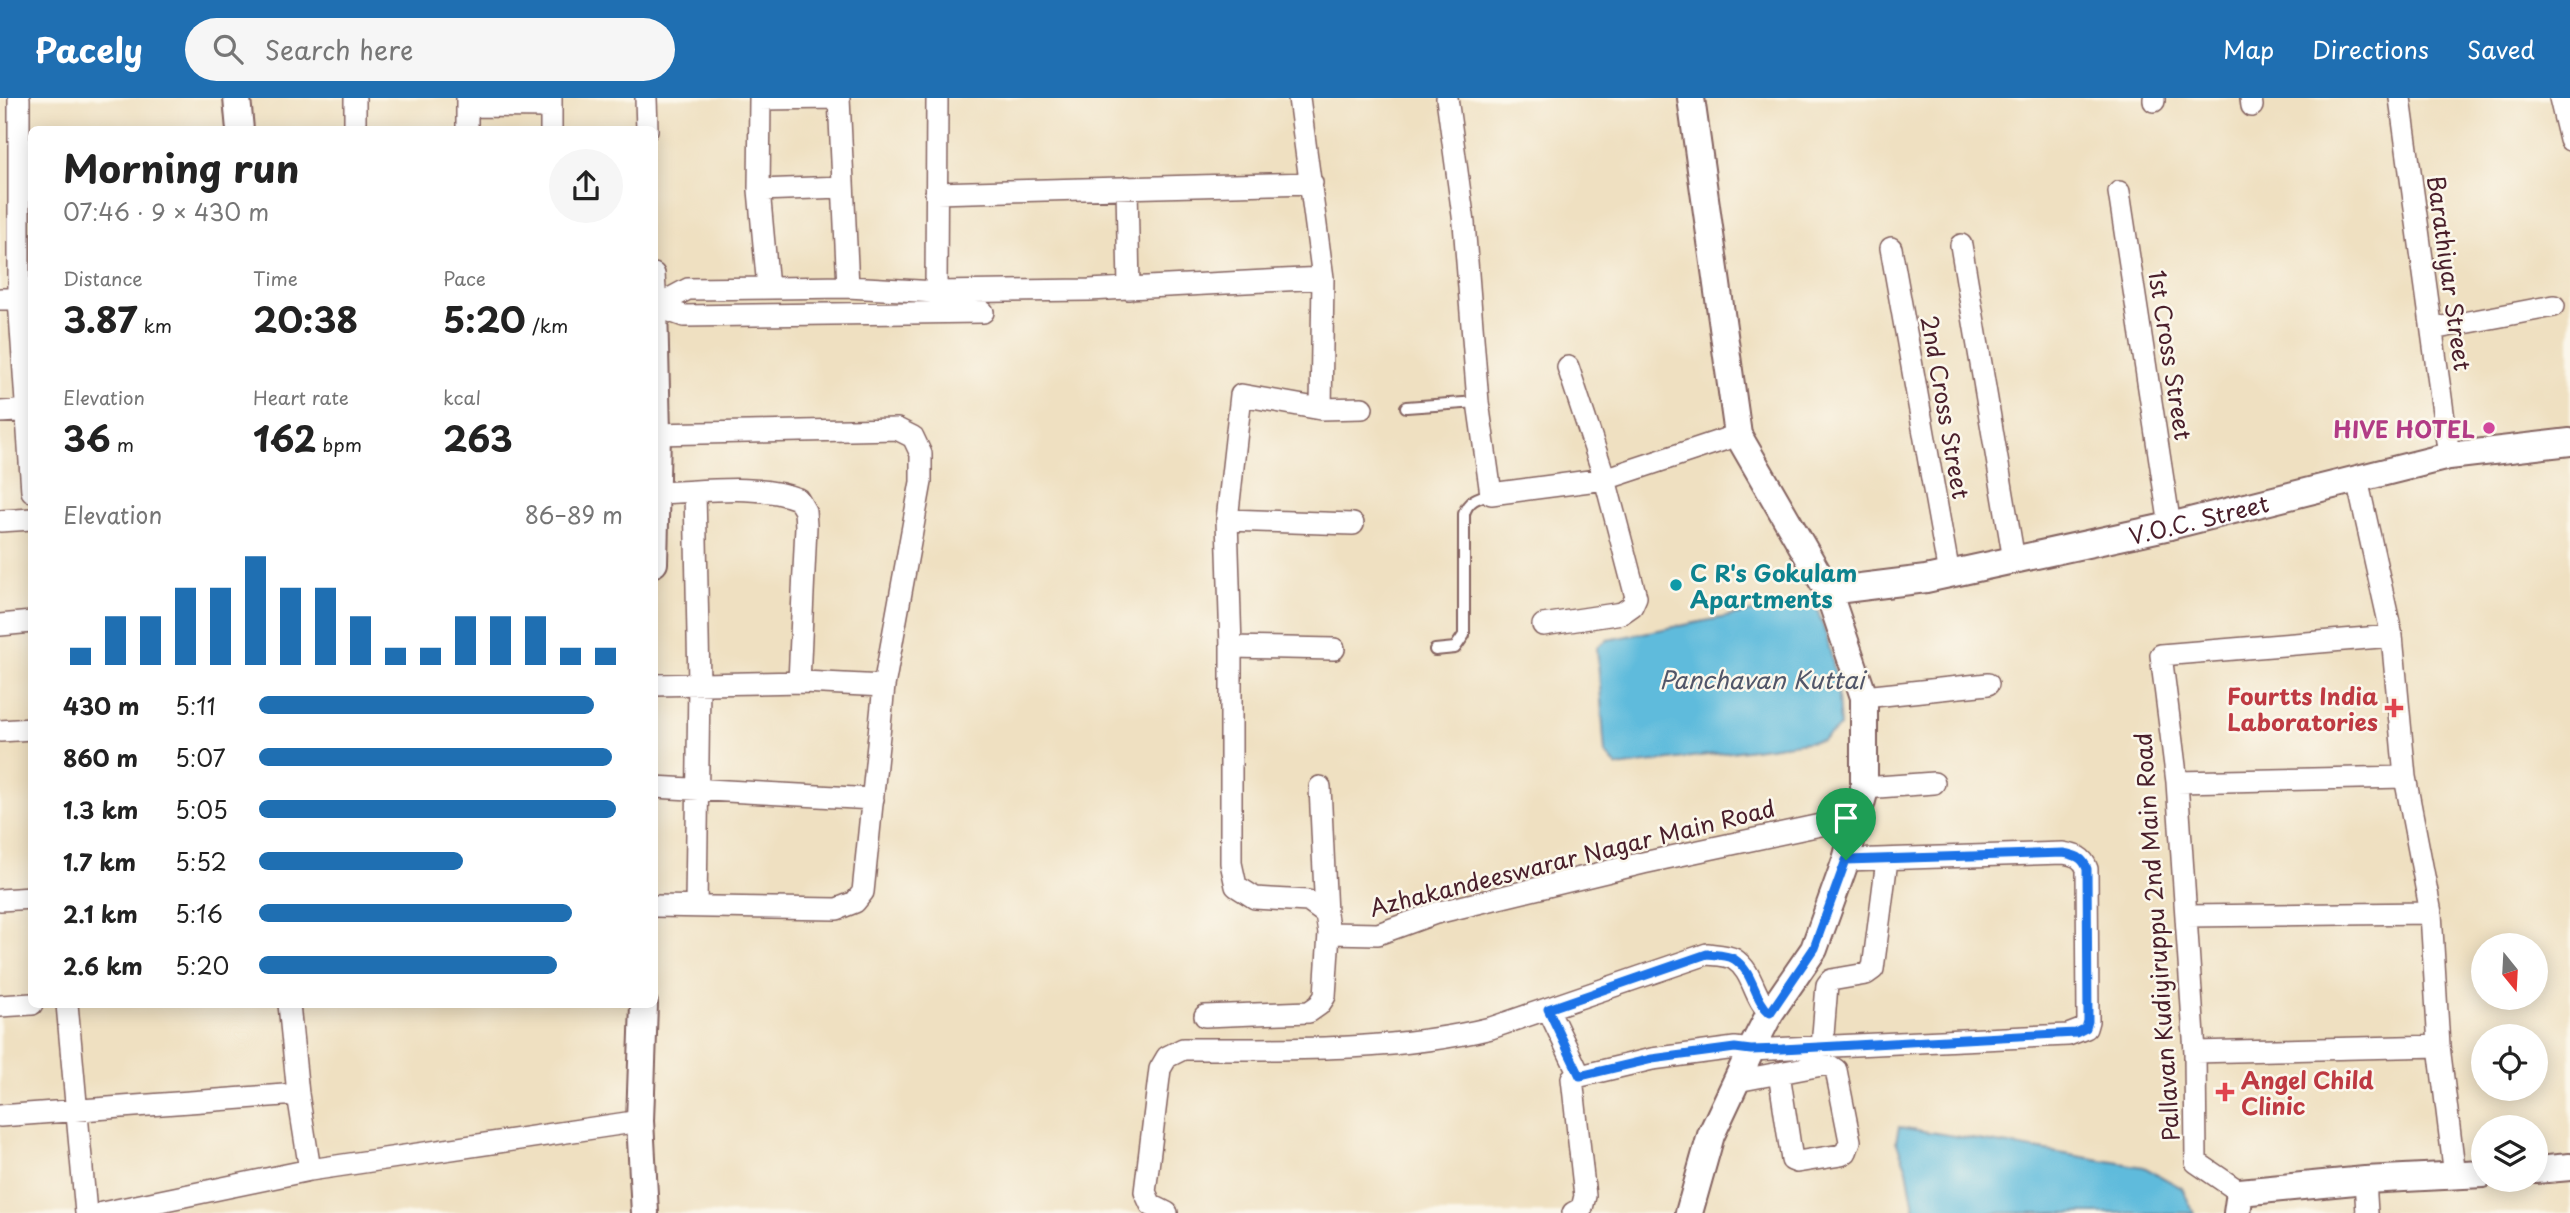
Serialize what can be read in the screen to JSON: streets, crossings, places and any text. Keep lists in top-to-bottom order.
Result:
{
  "streets": {
    "street": [
      "Barathiyar Street",
      "1st Cross Street",
      "2nd Cross Street",
      "V.O.C. Street",
      "Azhakandeeswarar Nagar Main Road",
      "Pallavan Kudiyiruppu 2nd Main Road"
    ]
  },
  "crossings": [
    ["Barathiyar Street", "V.O.C. Street"],
    ["1st Cross Street", "V.O.C. Street"],
    ["2nd Cross Street", "V.O.C. Street"]
  ],
  "water": ["Panchavan Kuttai"],
  "places": {
    "other": ["HIVE HOTEL", "C R's Gokulam Apartments"],
    "health": ["Fourtts India Laboratories", "Angel Child Clinic"]
  },
  "north": "bottom",
  "page": {
    "header": "Pacely",
    "search": "Search here",
    "nav": ["Map", "Directions", "Saved"],
    "heading": ["Morning run", "07:46 · 9 × 430 m"],
    "stats": [
      ["Distance", "3.87 km"],
      ["Time", "20:38"],
      ["Pace", "5:20 /km"],
      ["Elevation", "36 m"],
      ["Heart rate", "162 bpm"],
      ["kcal", "263"]
    ],
    "chart": ["Elevation", "86–89 m"],
    "list": [
      {
        "name": "430 m",
        "note": "5:11"
      },
      {
        "name": "860 m",
        "note": "5:07"
      },
      {
        "name": "1.3 km",
        "note": "5:05"
      },
      {
        "name": "1.7 km",
        "note": "5:52"
      },
      {
        "name": "2.1 km",
        "note": "5:16"
      },
      {
        "name": "2.6 km",
        "note": "5:20"
      }
    ]
  }
}
